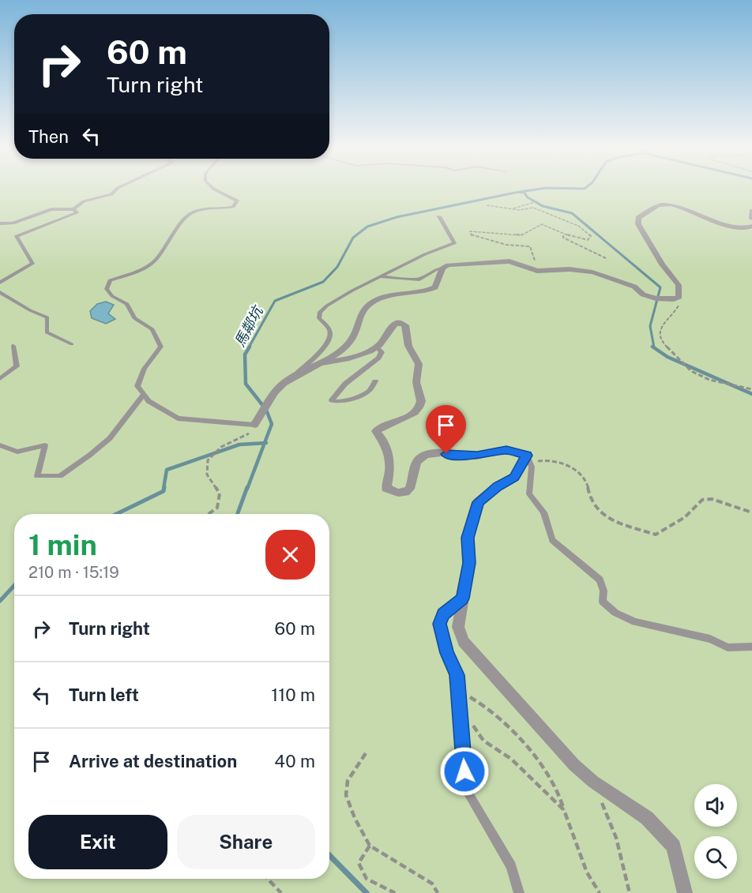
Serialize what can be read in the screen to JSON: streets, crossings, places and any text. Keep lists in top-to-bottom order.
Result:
{
  "water": ["馬鄰坑"],
  "page": {
    "turn": ["60 m", "Turn right"],
    "then": "Then",
    "heading": ["1 min", "210 m · 15:19"],
    "list": [
      {
        "name": "Turn right",
        "value": "60 m"
      },
      {
        "name": "Turn left",
        "value": "110 m"
      },
      {
        "name": "Arrive at destination",
        "value": "40 m"
      }
    ],
    "buttons": ["Exit", "Share"]
  }
}
